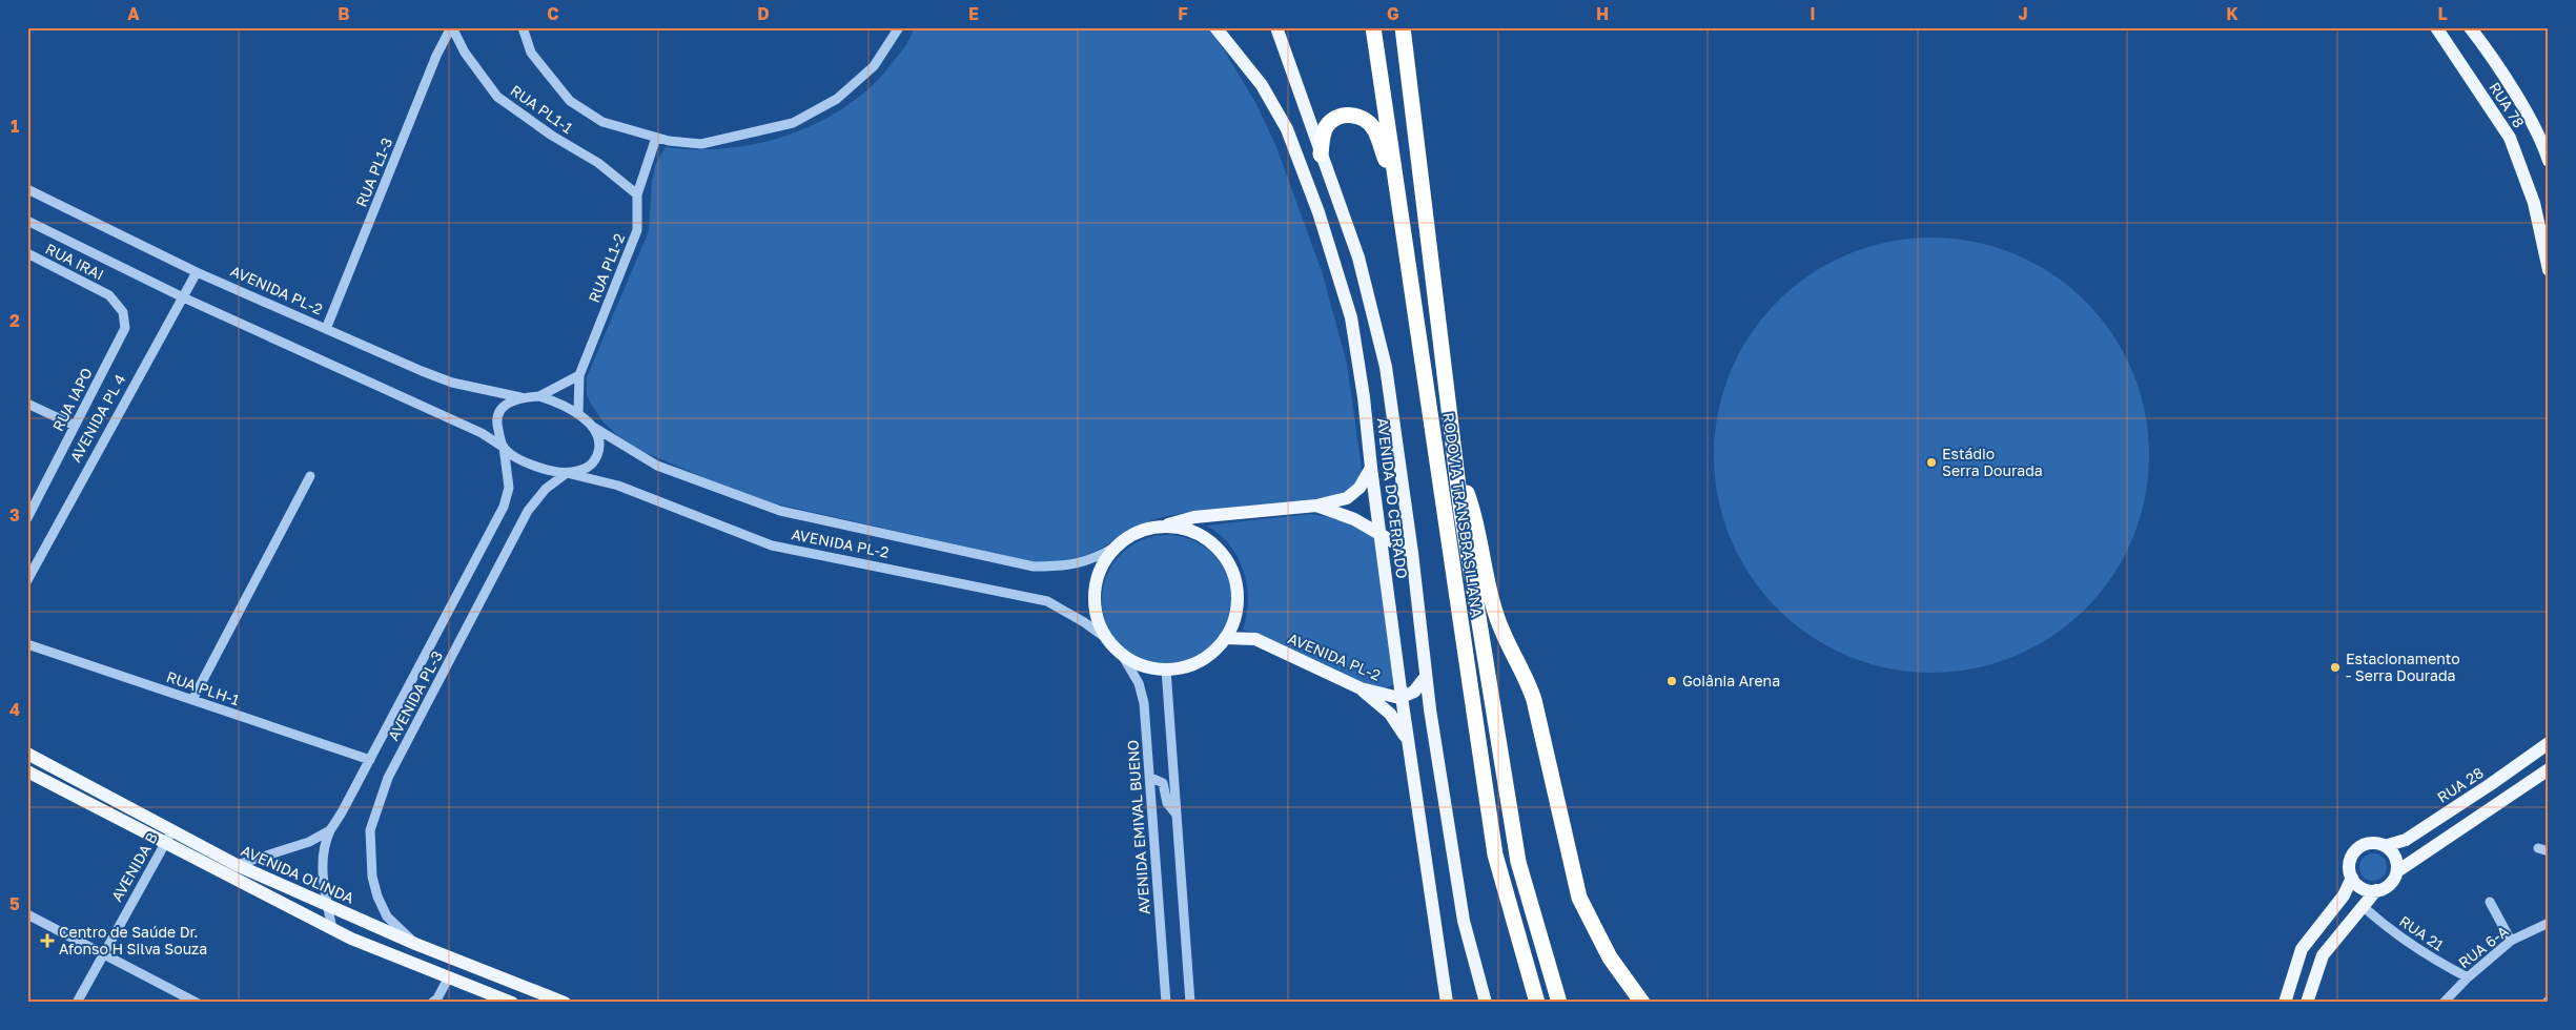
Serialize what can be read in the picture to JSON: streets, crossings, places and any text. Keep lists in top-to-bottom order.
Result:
{
  "streets": {
    "highway": ["RODOVIA TRANSBRASILIANA"],
    "main road": [
      "RUA 78",
      "AVENIDA PL-2",
      "AVENIDA DO CERRADO",
      "RUA 28",
      "AVENIDA OLINDA"
    ],
    "street": [
      "RUA PL1-1",
      "RUA PL1-3",
      "RUA IRAI",
      "RUA PL1-2",
      "RUA IAPO",
      "AVENIDA PL 4",
      "RUA PLH-1",
      "AVENIDA PL-3",
      "AVENIDA EMIVAL BUENO",
      "AVENIDA B",
      "RUA 21",
      "RUA 6-A"
    ]
  },
  "crossings": [
    ["RUA PL1-1", "RUA PL1-3"],
    ["RUA PL1-1", "RUA PL1-2"],
    ["RUA PL1-3", "AVENIDA PL-2"],
    ["RUA IRAI", "RUA IAPO"],
    ["RUA PL1-2", "AVENIDA PL-2"],
    ["RUA PL1-2", "AVENIDA PL-3"],
    ["AVENIDA PL-2", "AVENIDA PL 4"],
    ["AVENIDA PL-2", "AVENIDA DO CERRADO"],
    ["AVENIDA PL-2", "AVENIDA PL-3"],
    ["AVENIDA PL-2", "AVENIDA EMIVAL BUENO"],
    ["RUA PLH-1", "AVENIDA PL-3"],
    ["AVENIDA PL-3", "AVENIDA OLINDA"],
    ["AVENIDA B", "AVENIDA OLINDA"],
    ["RUA 21", "RUA 6-A"]
  ],
  "places": {
    "other": ["Estádio Serra Dourada", "Estacionamento - Serra Dourada", "Goiânia Arena"],
    "health": ["Centro de Saúde Dr. Afonso H Silva Souza"]
  },
  "grid": {
    "columns": [
      "A",
      "B",
      "C",
      "D",
      "E",
      "F",
      "G",
      "H",
      "I",
      "J",
      "K",
      "L"
    ],
    "rows": [
      "1",
      "2",
      "3",
      "4",
      "5"
    ]
  }
}
